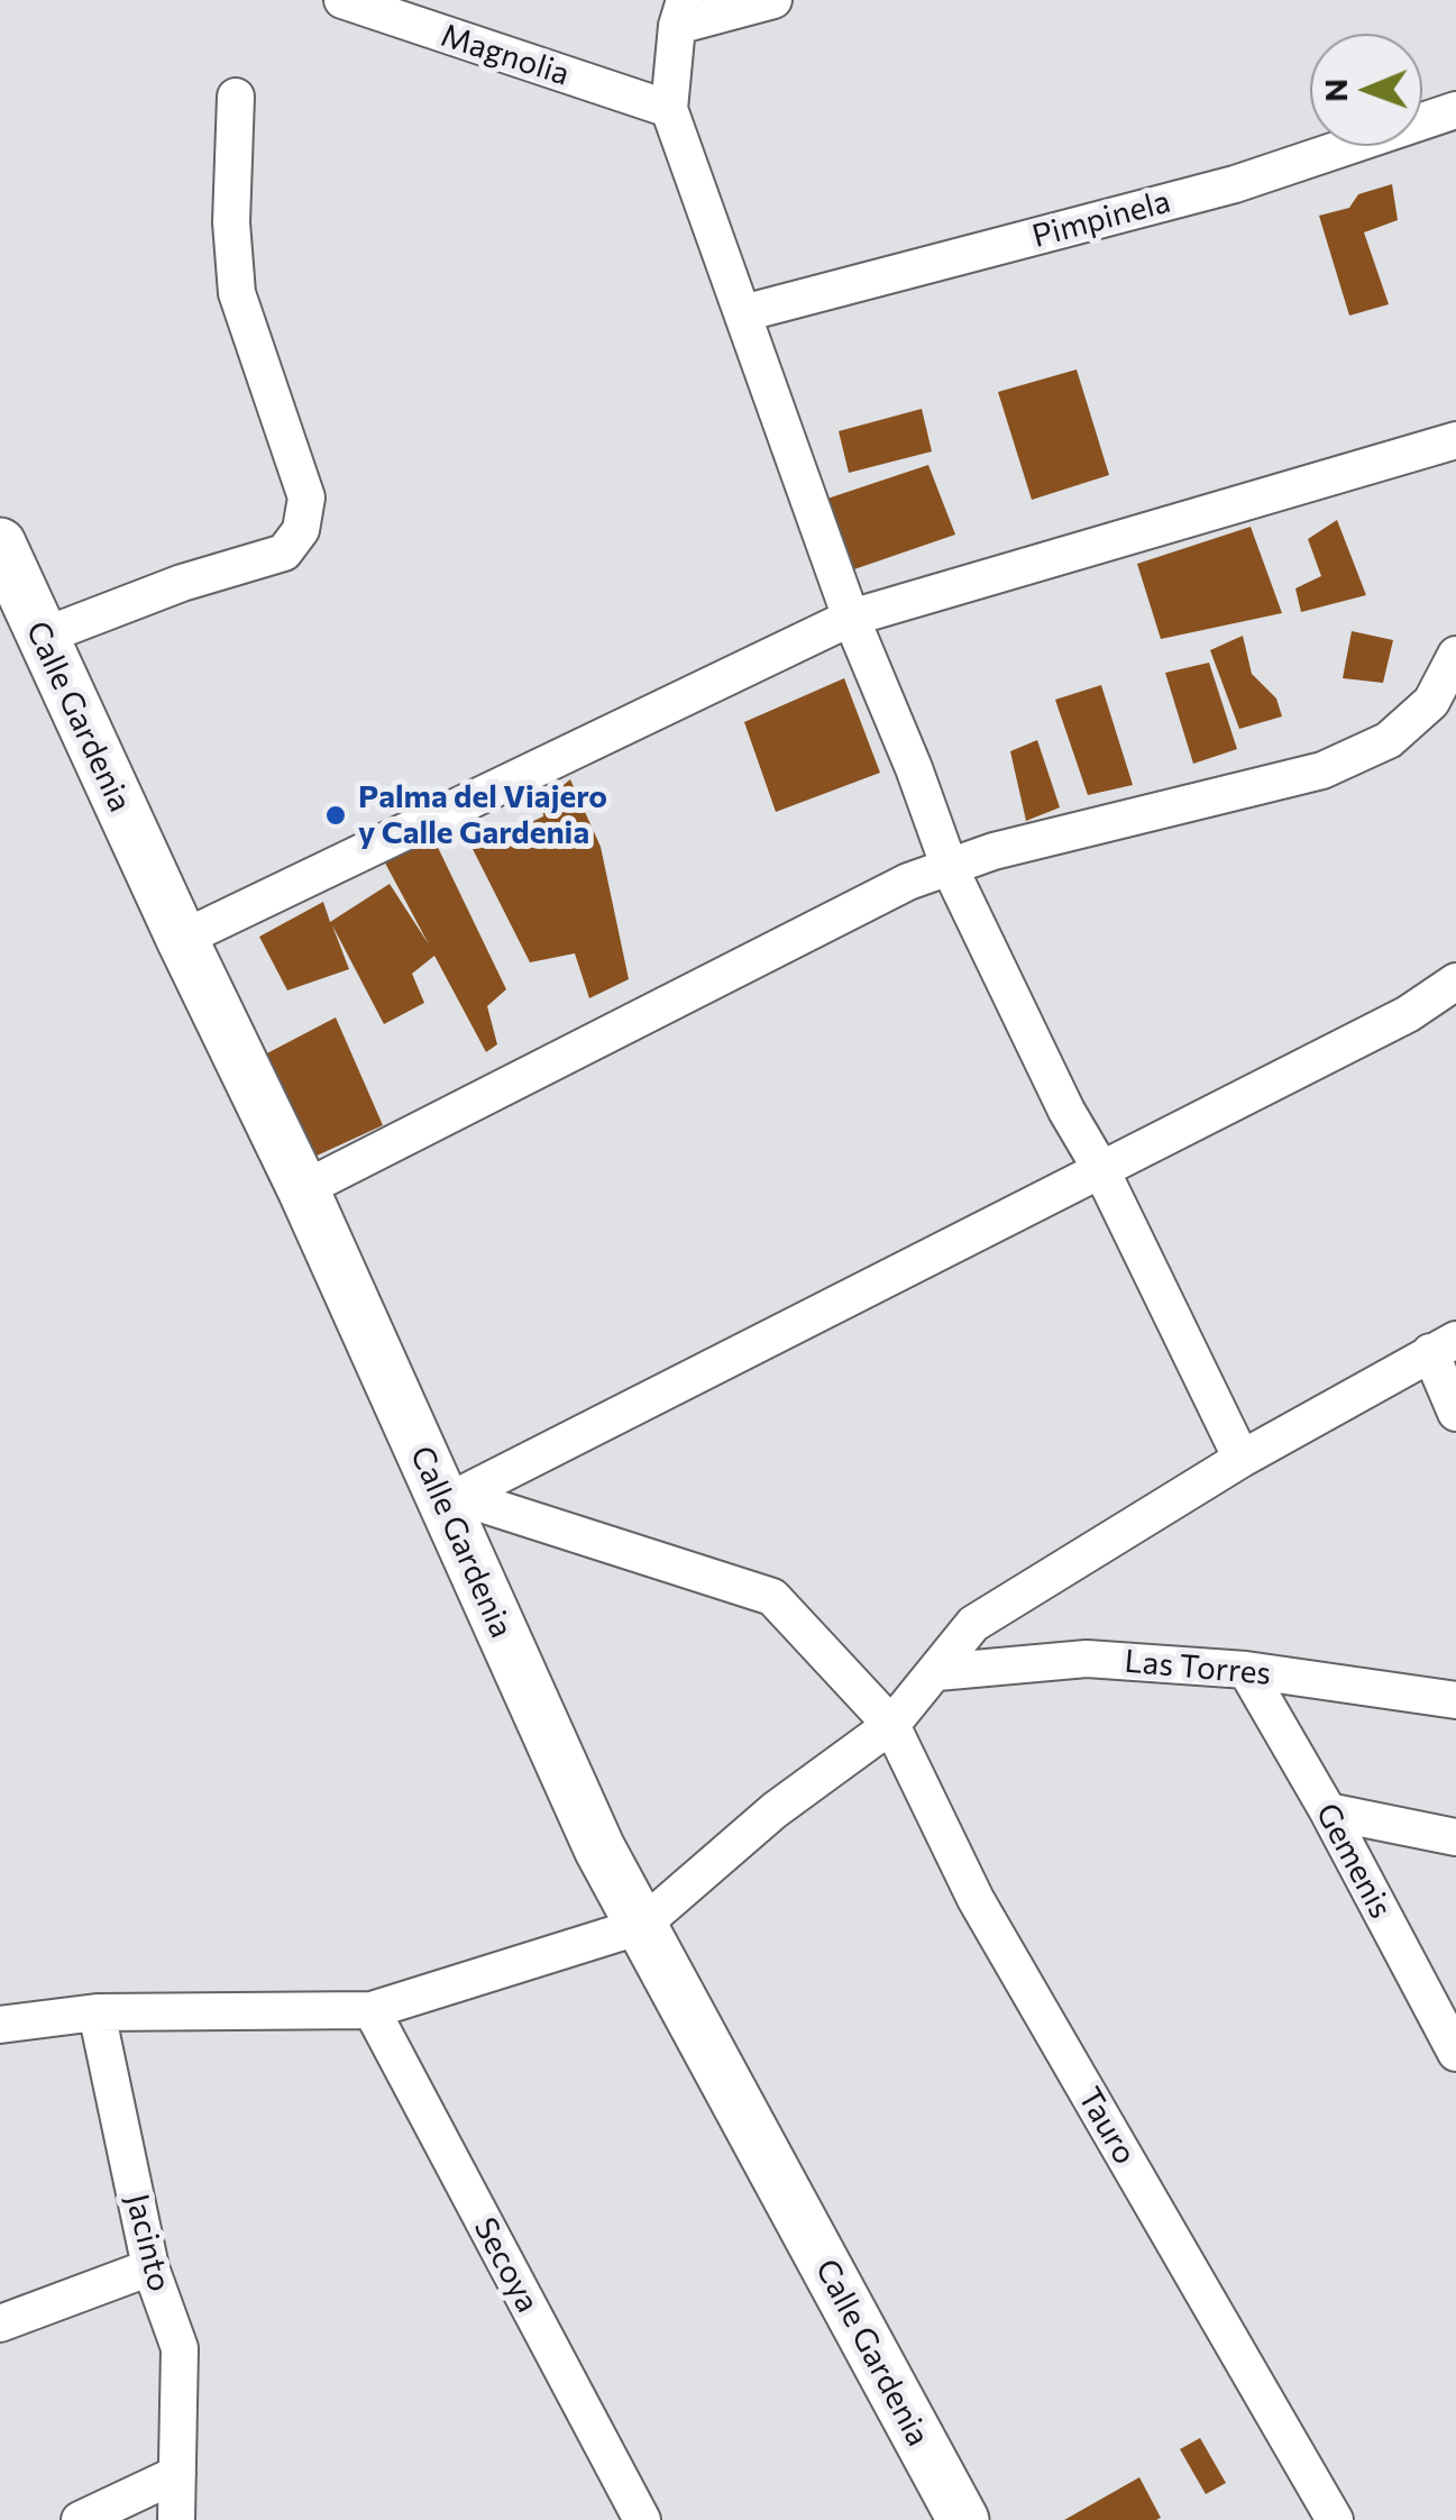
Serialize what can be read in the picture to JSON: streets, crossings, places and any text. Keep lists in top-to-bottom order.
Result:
{
  "streets": {
    "street": [
      "Magnolia",
      "Pimpinela",
      "Calle Gardenia",
      "Las Torres",
      "Gemenis",
      "Tauro",
      "Jacinto",
      "Secoya"
    ]
  },
  "crossings": [
    ["Las Torres", "Gemenis"]
  ],
  "places": ["Palma del Viajero y Calle Gardenia"],
  "north": "left"
}
